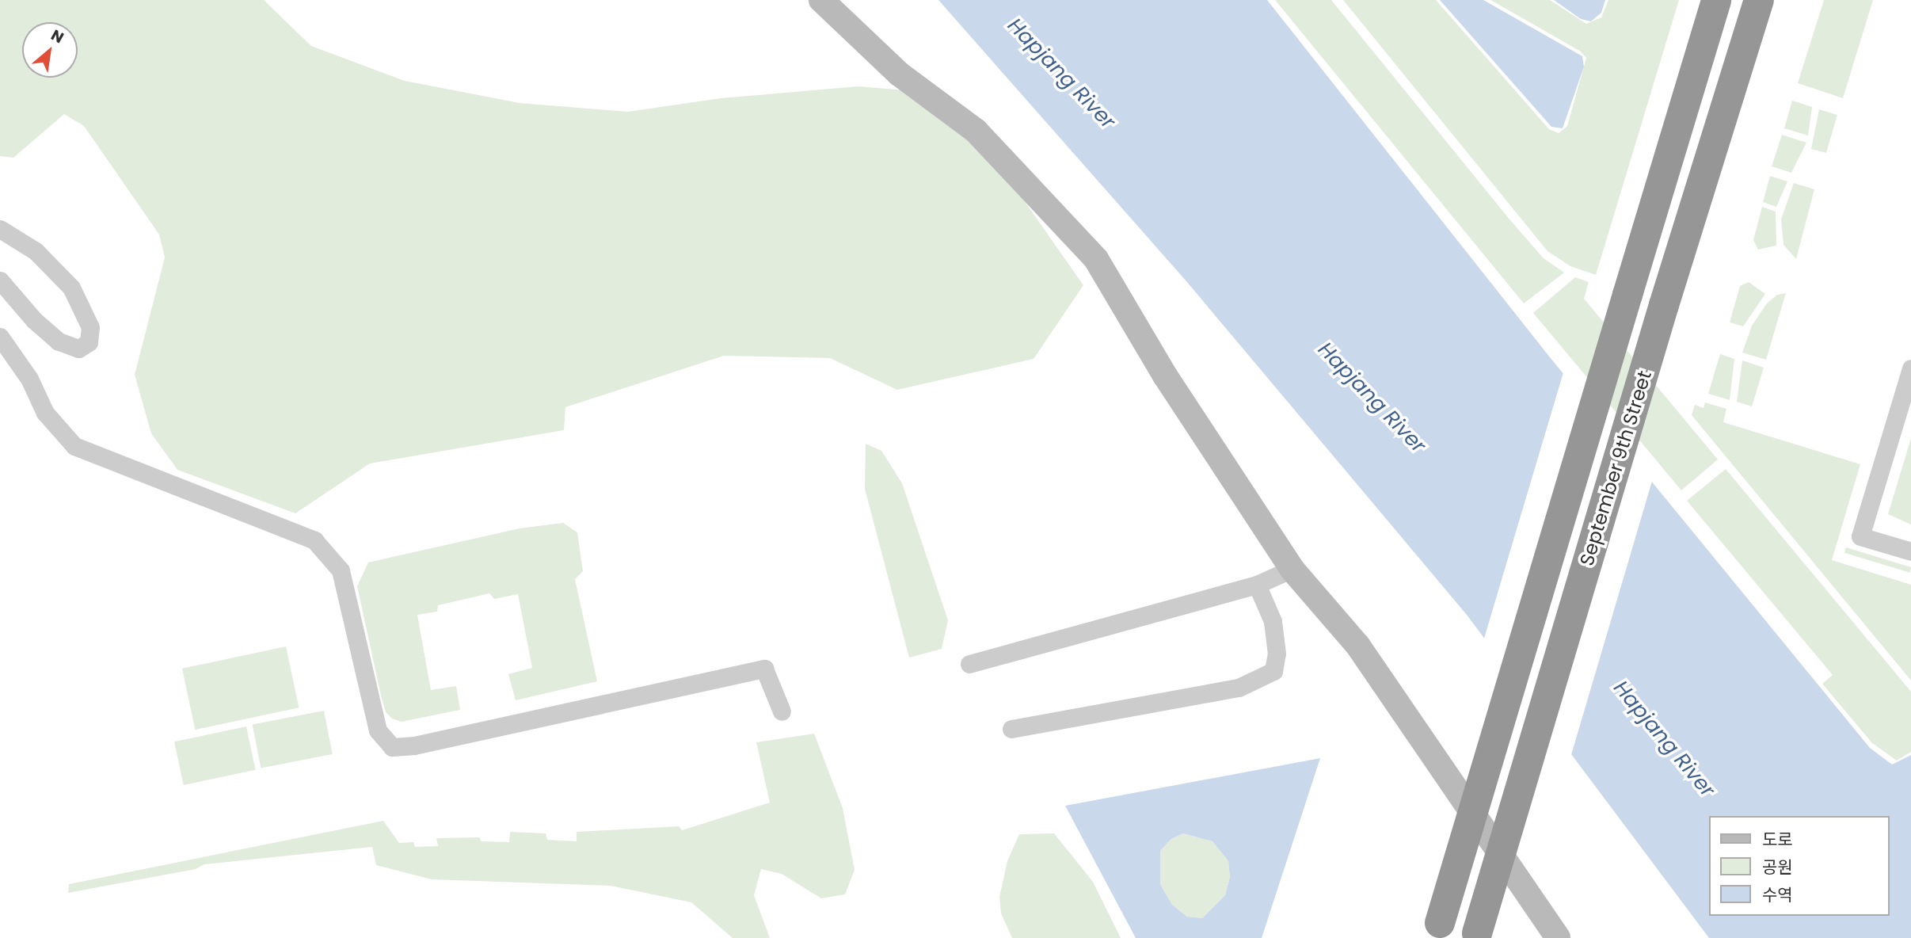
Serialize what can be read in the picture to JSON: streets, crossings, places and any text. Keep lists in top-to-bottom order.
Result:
{
  "streets": {
    "highway": ["September 9th Street"]
  },
  "water": ["Hapjang River"],
  "legend": ["도로", "공원", "수역"],
  "north": "top right"
}
